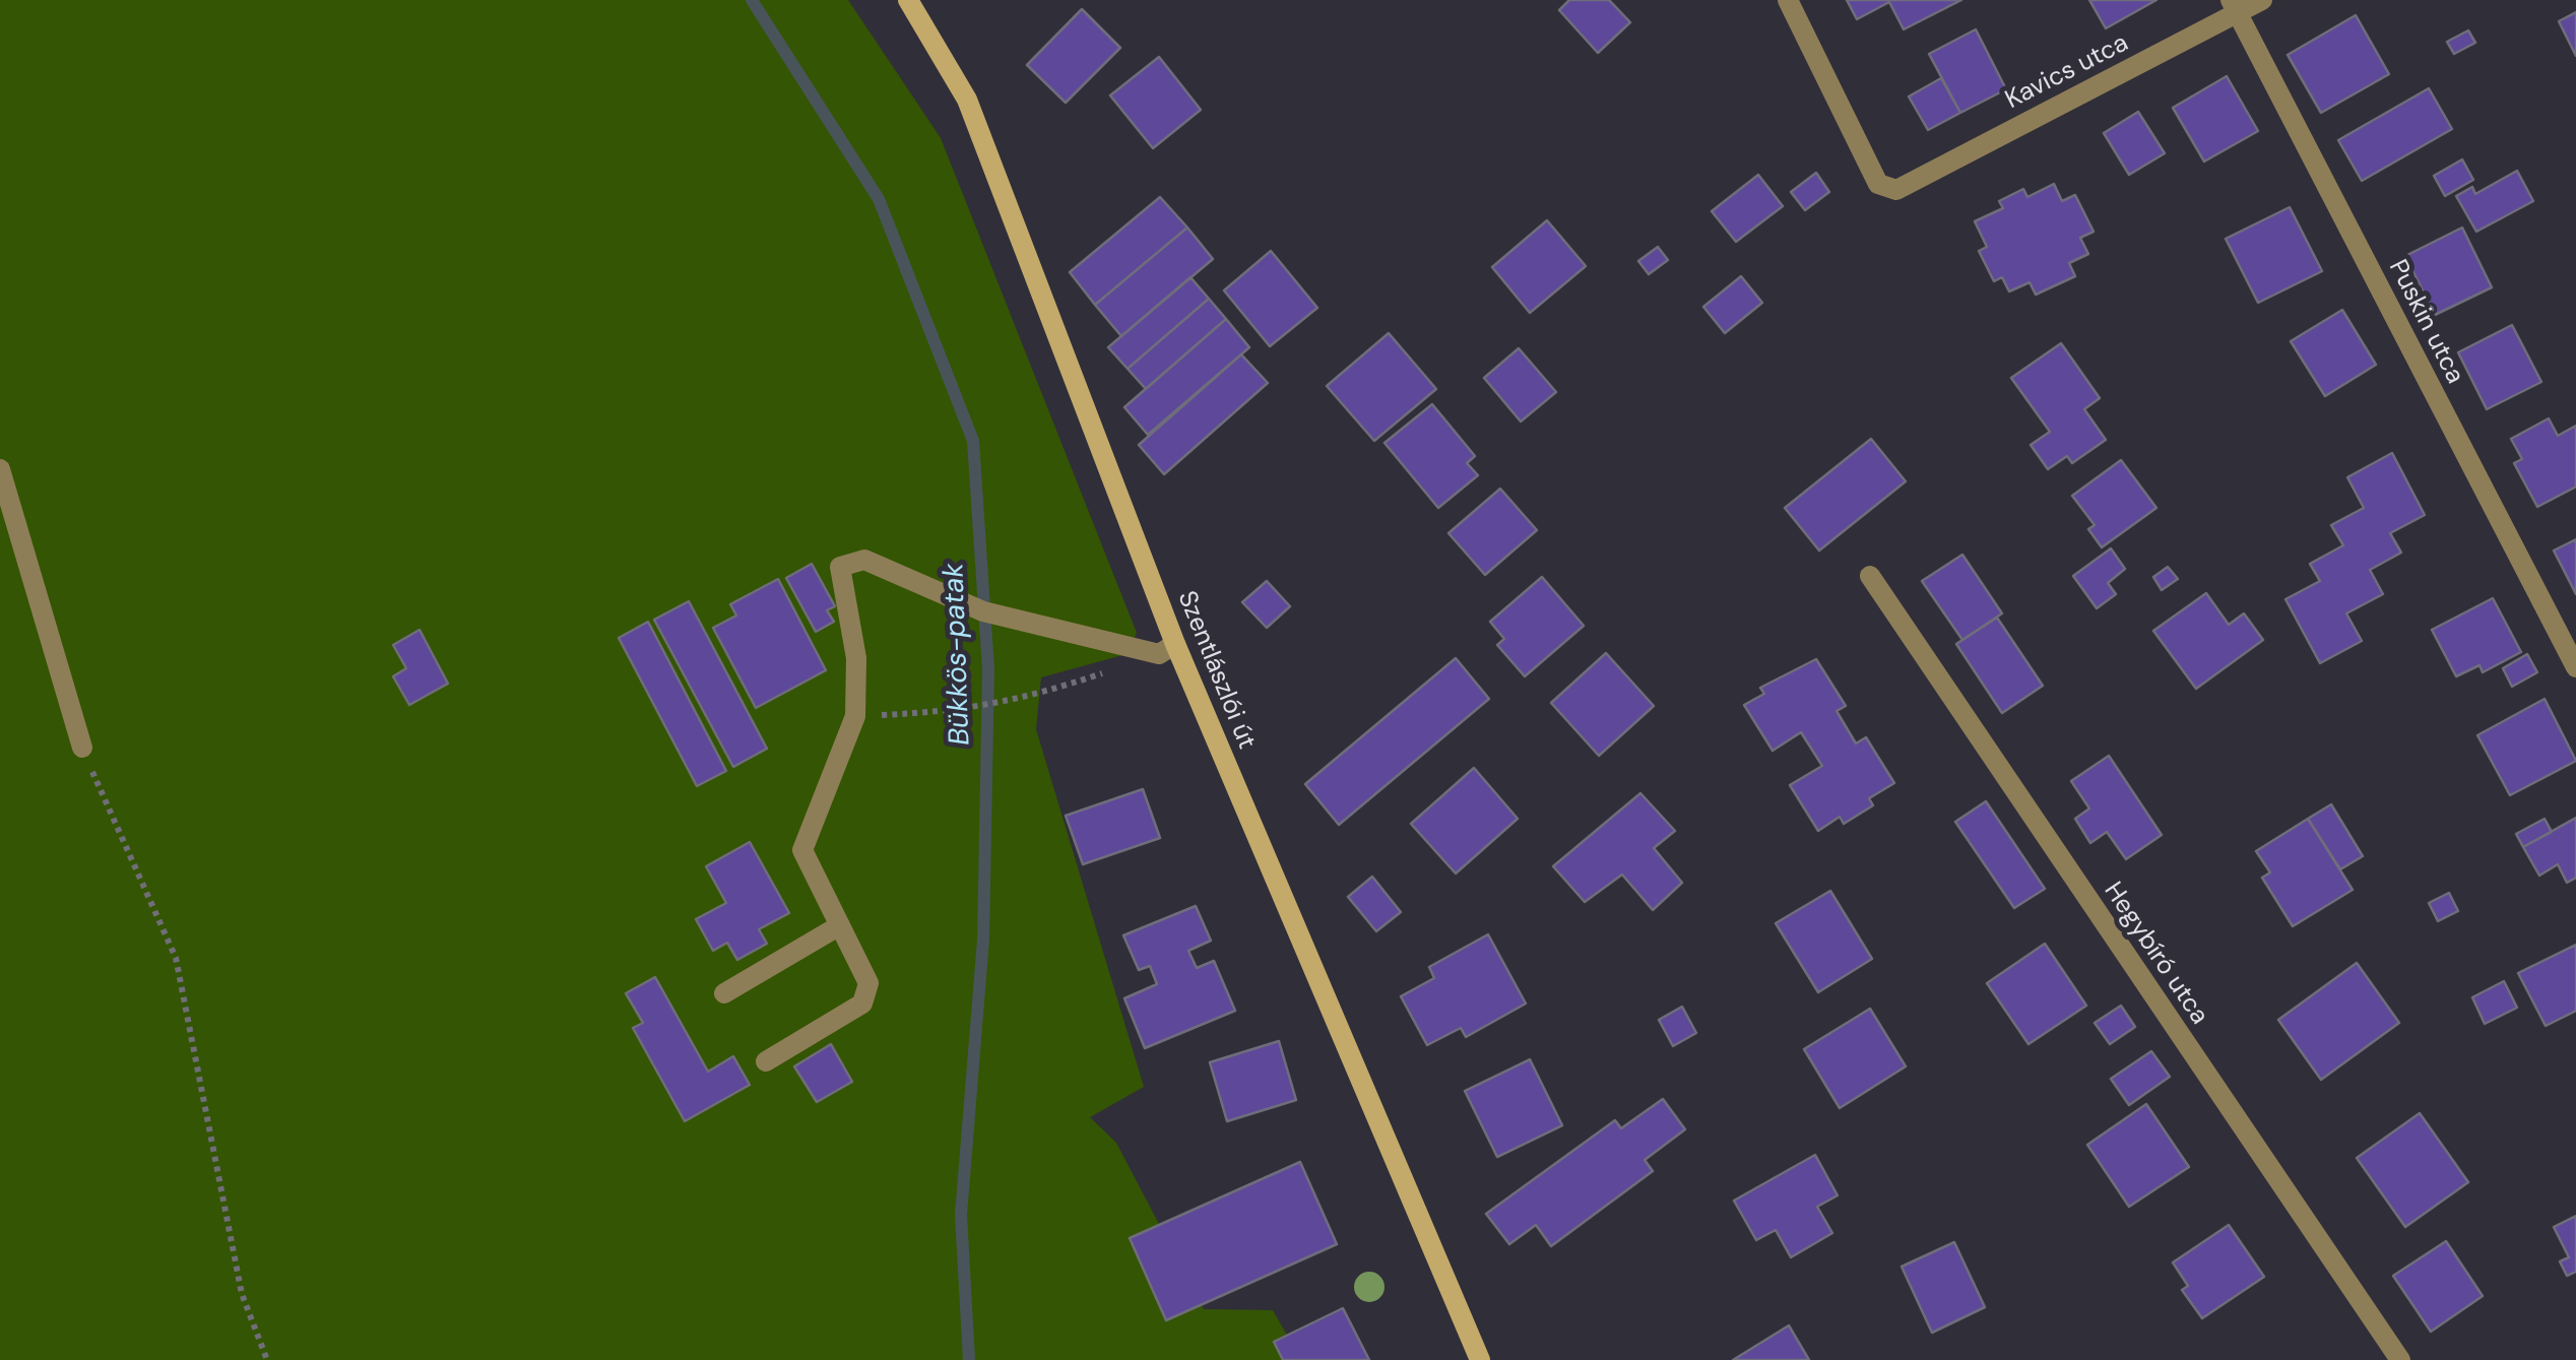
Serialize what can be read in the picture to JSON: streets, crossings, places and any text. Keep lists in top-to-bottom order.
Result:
{
  "streets": {
    "main road": ["Szentlászlói út"],
    "street": ["Kavics utca", "Puskin utca", "Hegybíró utca"]
  },
  "crossings": [
    ["Kavics utca", "Puskin utca"]
  ],
  "water": ["Bükkös-patak"]
}
